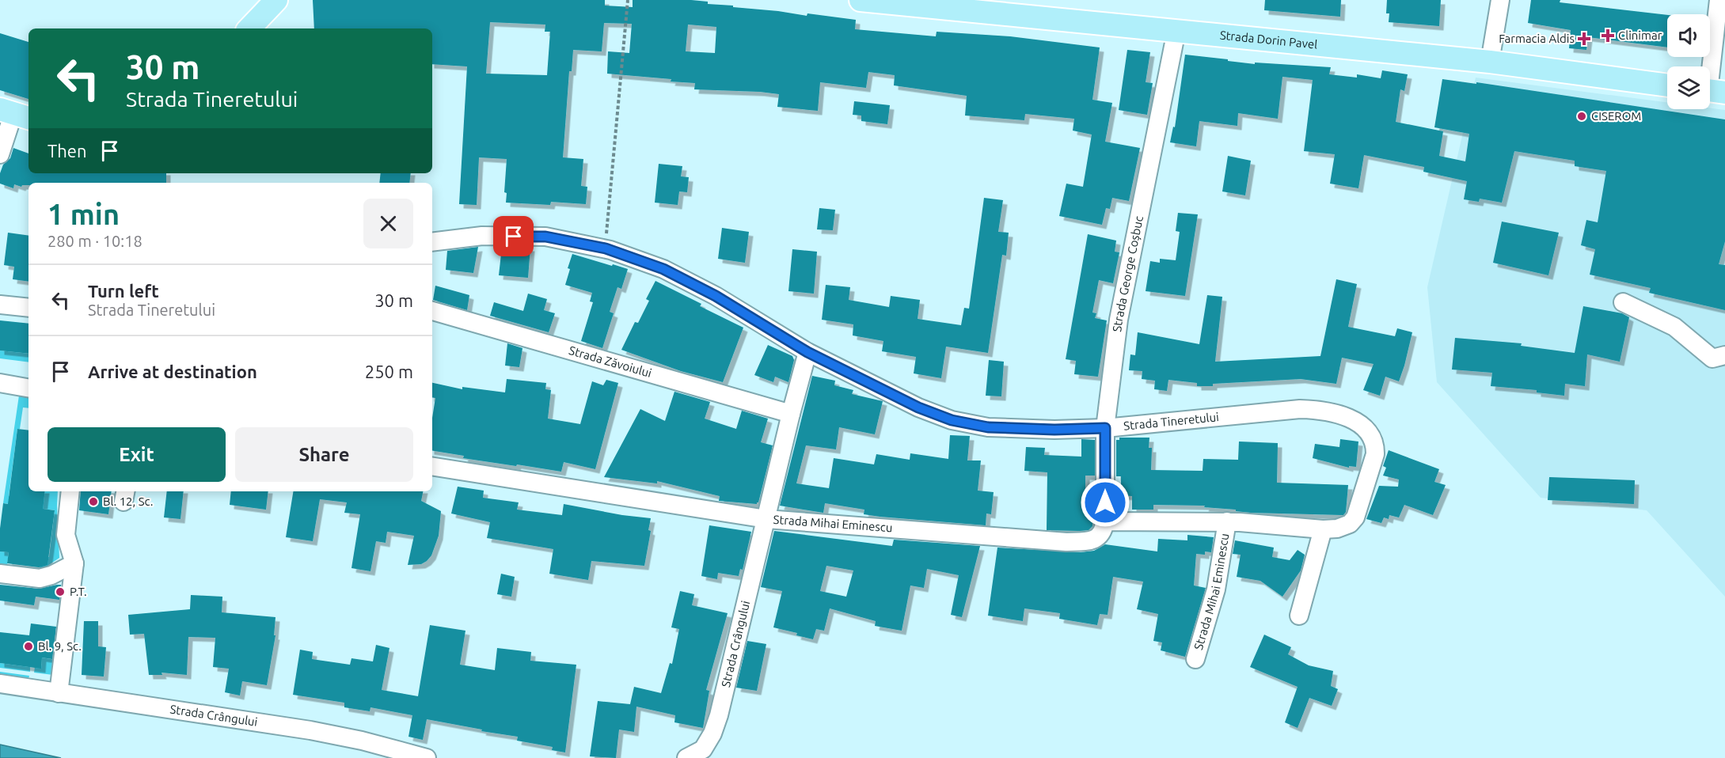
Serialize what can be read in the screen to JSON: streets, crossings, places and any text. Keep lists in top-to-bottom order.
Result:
{
  "streets": {
    "main road": ["Strada Dorin Pavel"],
    "street": [
      "Strada George Coșbuc",
      "Strada Zăvoiului",
      "Strada Tineretului",
      "Strada Mihai Eminescu",
      "Strada Crângului"
    ]
  },
  "crossings": [
    ["Strada Dorin Pavel", "Strada George Coșbuc"],
    ["Strada George Coșbuc", "Strada Tineretului"],
    ["Strada George Coșbuc", "Strada Mihai Eminescu"],
    ["Strada Zăvoiului", "Strada Crângului"],
    ["Strada Tineretului", "Strada Mihai Eminescu"],
    ["Strada Tineretului", "Strada Crângului"],
    ["Strada Mihai Eminescu", "Strada Crângului"]
  ],
  "places": {
    "health": ["Clinimar", "Farmacia Aldis"],
    "other": [
      "CISEROM",
      "Bl. 12, Sc.",
      "P.T.",
      "Bl. 9, Sc."
    ]
  },
  "page": {
    "turn": ["30 m", "Strada Tineretului"],
    "then": "Then",
    "heading": ["1 min", "280 m · 10:18"],
    "list": [
      {
        "name": "Turn left",
        "note": "Strada Tineretului",
        "value": "30 m"
      },
      {
        "name": "Arrive at destination",
        "value": "250 m"
      }
    ],
    "buttons": ["Exit", "Share"]
  }
}
